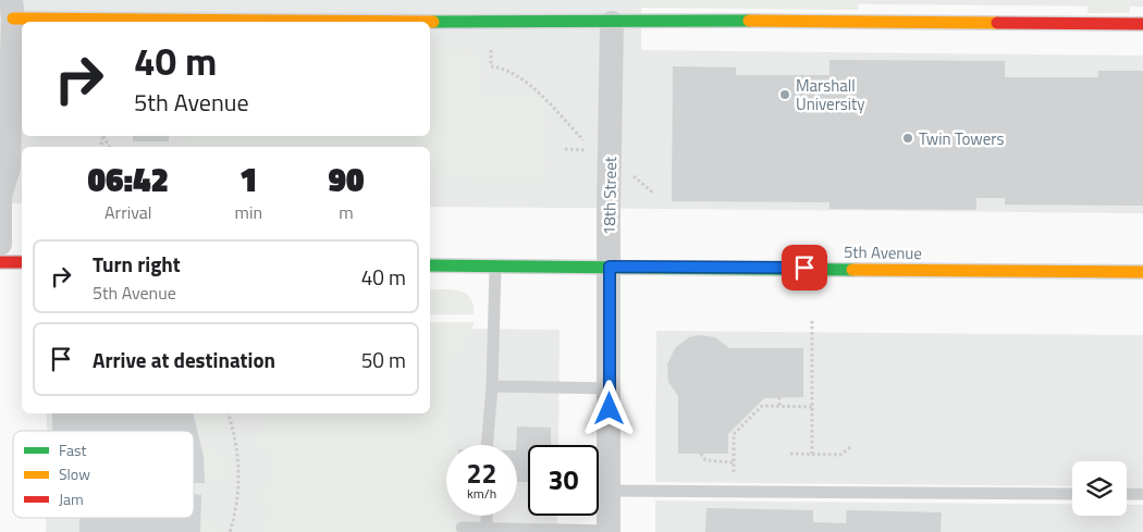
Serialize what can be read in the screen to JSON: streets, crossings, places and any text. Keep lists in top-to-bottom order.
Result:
{
  "streets": {
    "street": ["18th Street", "5th Avenue"]
  },
  "crossings": [
    ["18th Street", "5th Avenue"]
  ],
  "places": ["Marshall University", "Twin Towers"],
  "legend": ["Fast", "Slow", "Jam"],
  "page": {
    "turn": ["40 m", "5th Avenue"],
    "eta": [
      "06:42",
      "Arrival",
      "1",
      "min",
      "90",
      "m"
    ],
    "list": [
      {
        "name": "Turn right",
        "note": "5th Avenue",
        "value": "40 m"
      },
      {
        "name": "Arrive at destination",
        "value": "50 m"
      }
    ],
    "speed": "22 km/h",
    "limit": "30"
  }
}
